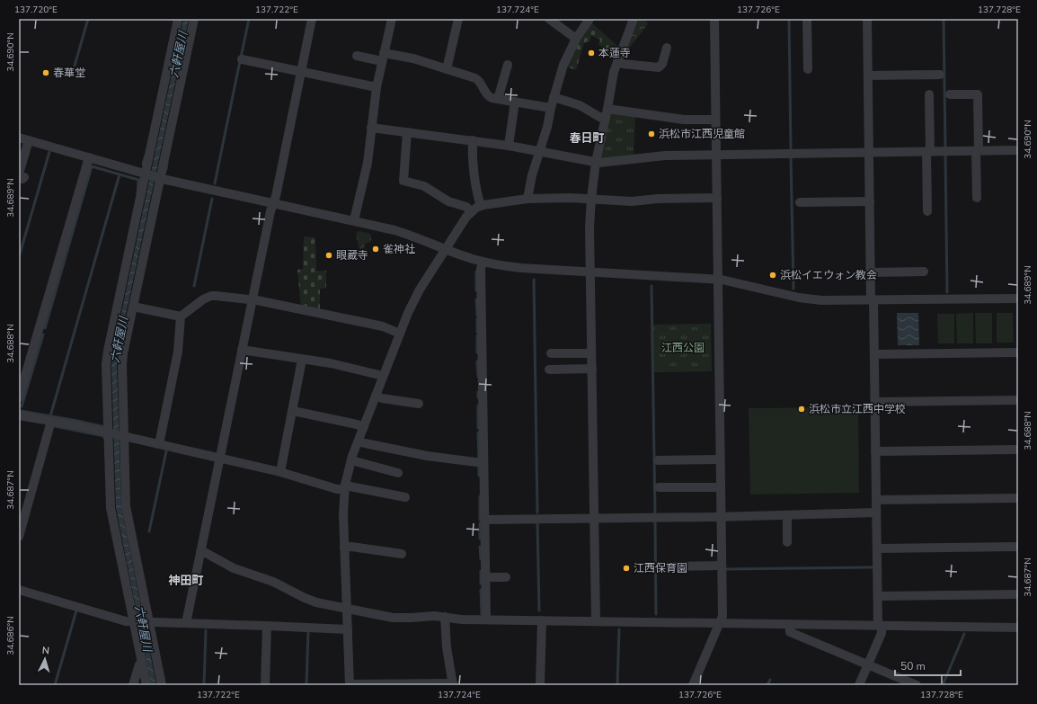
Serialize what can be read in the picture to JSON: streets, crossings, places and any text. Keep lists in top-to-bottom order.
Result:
{
  "districts": ["春日町", "神田町"],
  "water": ["六軒屋川"],
  "parks": ["江西公園"],
  "places": [
    "本蓮寺",
    "春華堂",
    "浜松市江西児童館",
    "雀神社",
    "眼蔵寺",
    "浜松イエウォン教会",
    "浜松市立江西中学校",
    "江西保育園"
  ],
  "scale_bar": "50 m",
  "north": "top",
  "coordinates": [
    "137.720°E",
    "137.722°E",
    "137.724°E",
    "137.726°E",
    "137.728°E",
    "34.690°N",
    "34.689°N",
    "34.688°N",
    "34.687°N",
    "34.686°N"
  ]
}
